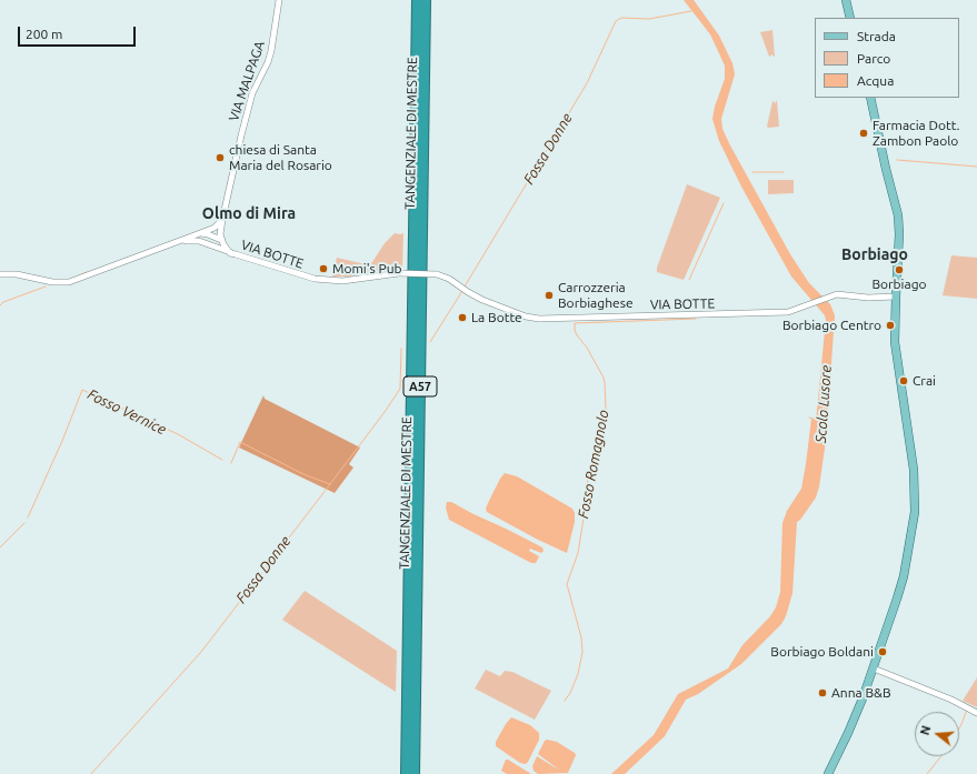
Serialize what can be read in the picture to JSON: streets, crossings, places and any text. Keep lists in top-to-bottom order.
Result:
{
  "streets": {
    "highway": ["TANGENZIALE DI MESTRE", "A57"],
    "street": ["VIA MALPAGA", "VIA BOTTE"]
  },
  "crossings": [
    ["VIA MALPAGA", "VIA BOTTE"]
  ],
  "districts": ["Olmo di Mira", "Borbiago"],
  "water": [
    "Fossa Donne",
    "Scolo Lusore",
    "Fosso Vernice",
    "Fosso Romagnolo"
  ],
  "places": [
    "Farmacia Dott. Zambon Paolo",
    "chiesa di Santa Maria del Rosario",
    "Momi's Pub",
    "Borbiago",
    "Carrozzeria Borbiaghese",
    "La Botte",
    "Borbiago Centro",
    "Crai",
    "Borbiago Boldani",
    "Anna B&B"
  ],
  "legend": ["Strada", "Parco", "Acqua"],
  "scale_bar": "200 m",
  "north": "left"
}
